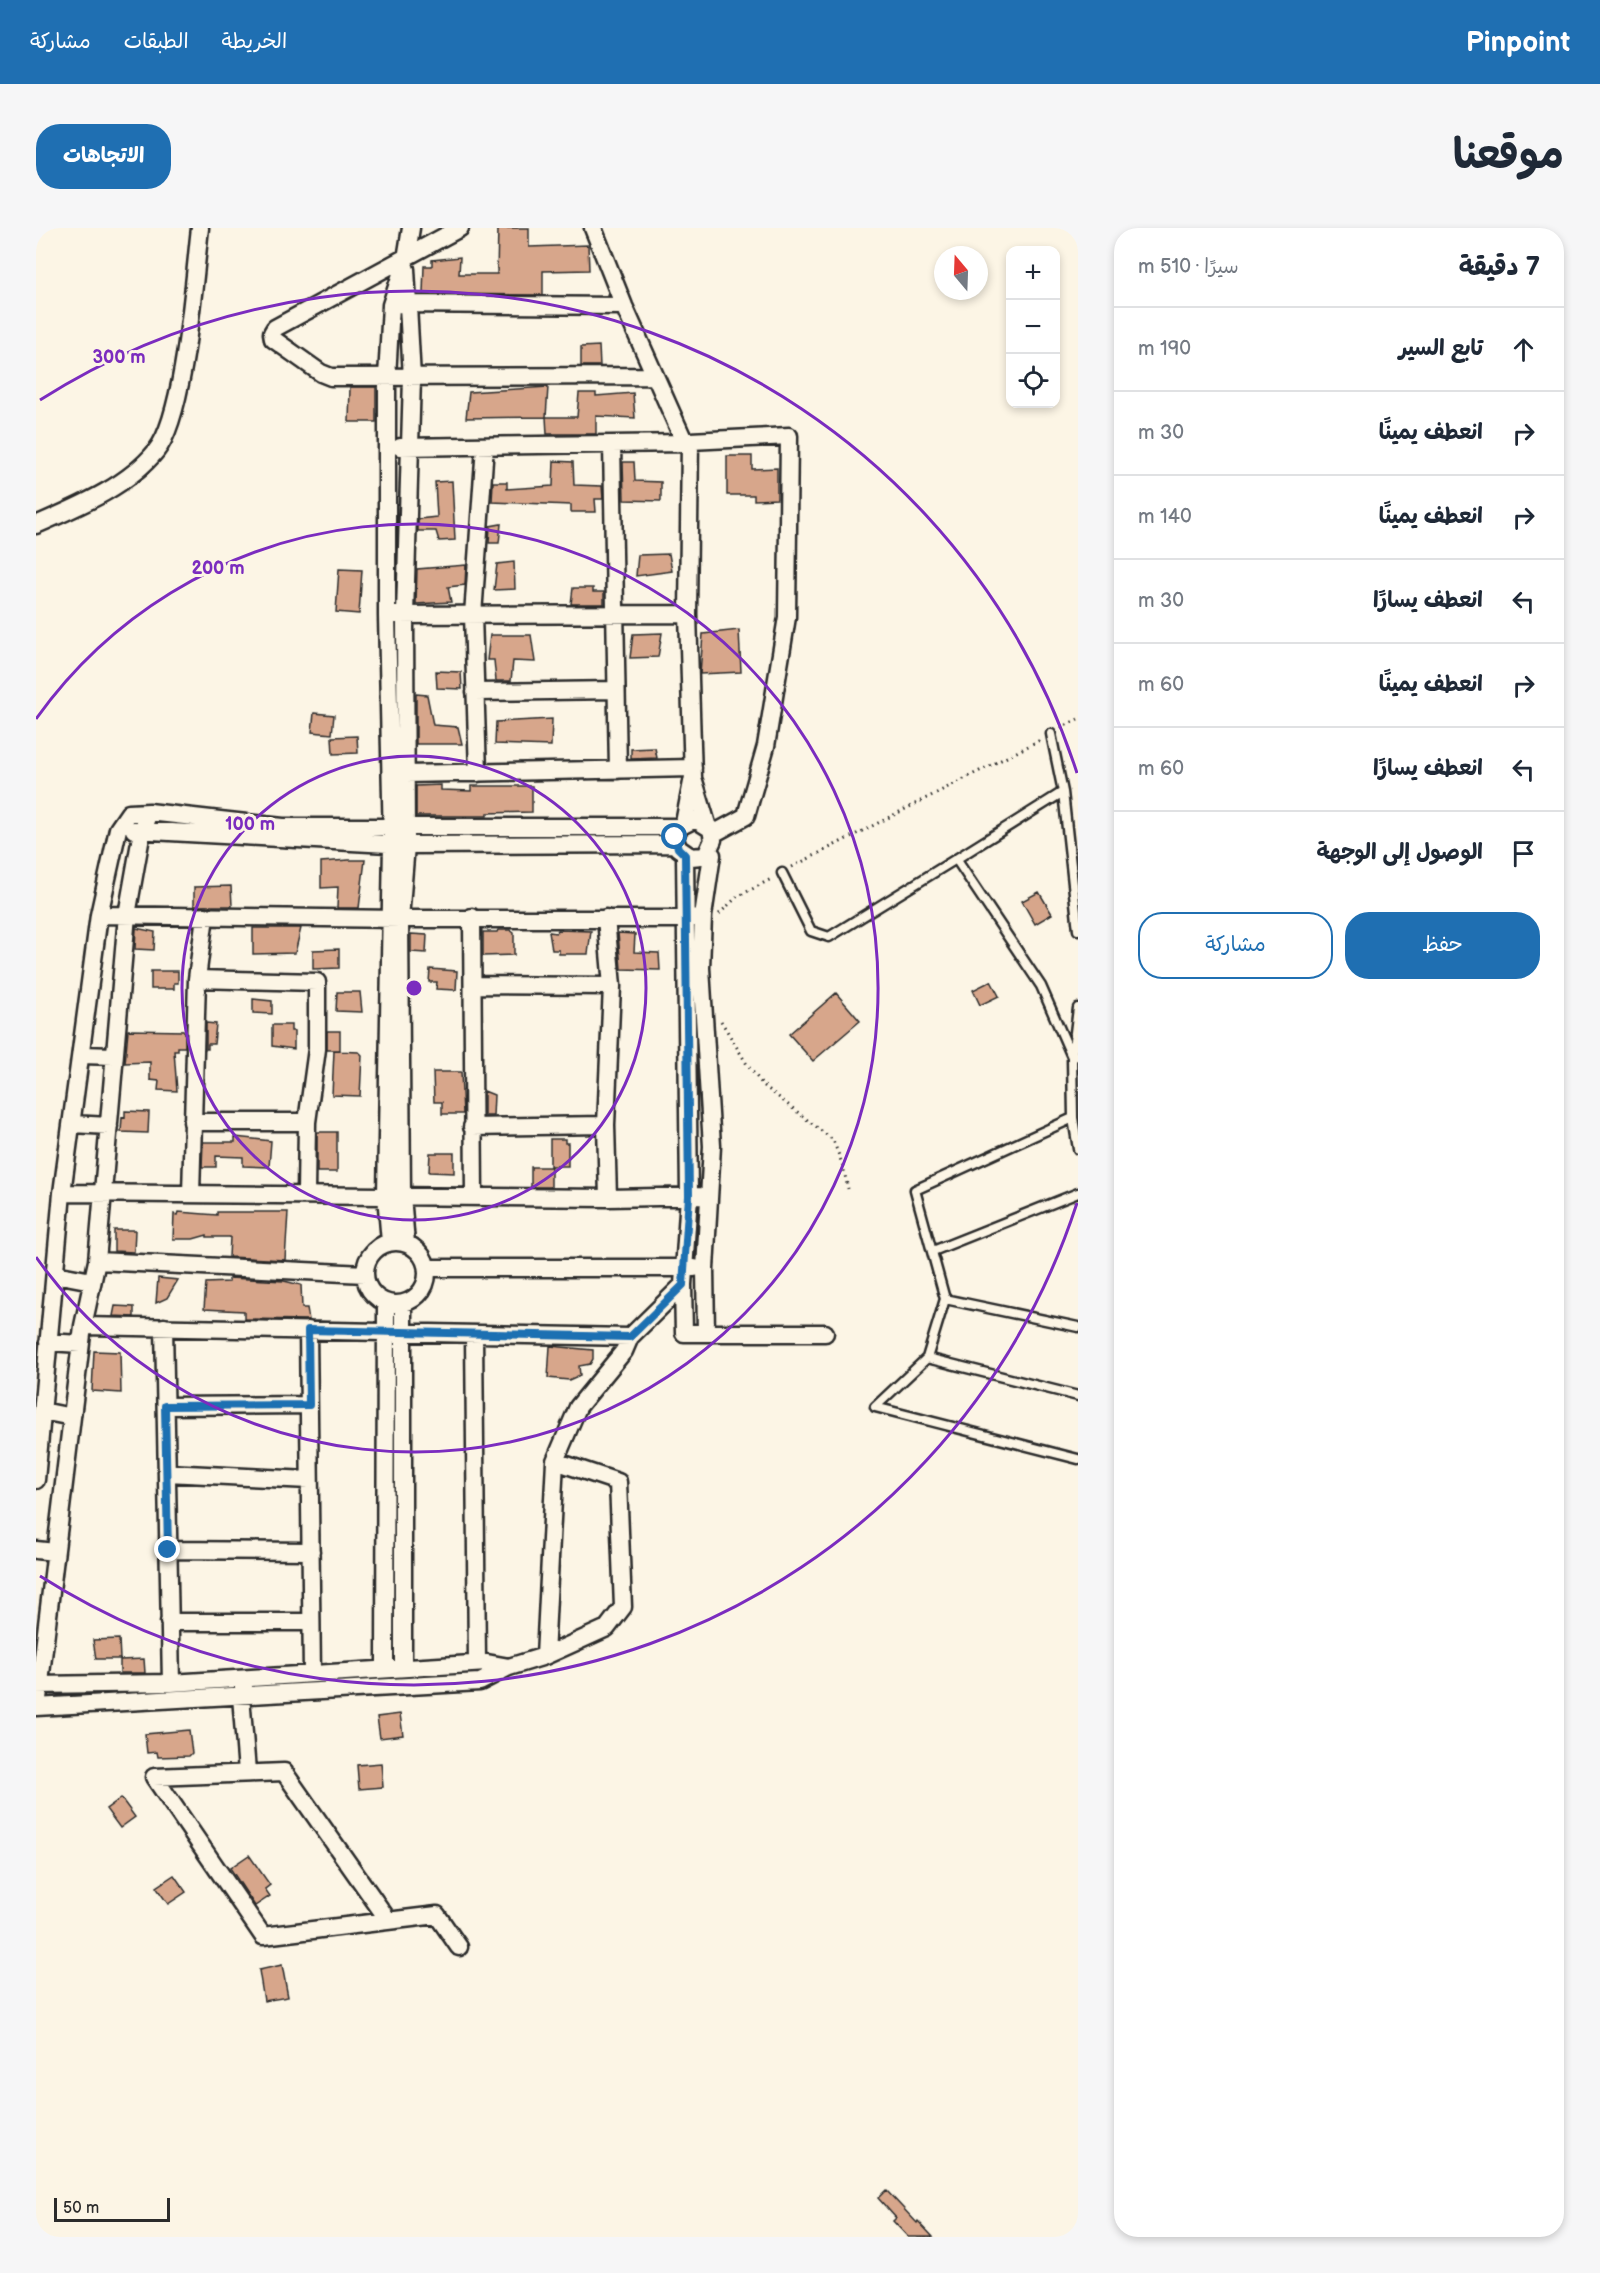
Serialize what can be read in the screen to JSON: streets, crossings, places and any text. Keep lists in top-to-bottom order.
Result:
{
  "scale_bar": "50 m",
  "north": "top",
  "page": {
    "header": "Pinpoint",
    "nav": ["الخريطة", "الطبقات", "مشاركة"],
    "title": "موقعنا",
    "buttons": [
      "الاتجاهات",
      ["حفظ", "مشاركة"]
    ],
    "heading": ["7 دقيقة", "سيرًا · 510 m"],
    "map_buttons": ["+", "−"],
    "list": [
      ["تابع السير", "190 m"],
      ["انعطف يمينًا", "30 m"],
      ["انعطف يمينًا", "140 m"],
      ["انعطف يسارًا", "30 m"],
      ["انعطف يمينًا", "60 m"],
      ["انعطف يسارًا", "60 m"],
      "الوصول إلى الوجهة"
    ],
    "scale": "50 m"
  },
  "rings": ["300 m", "200 m", "100 m"]
}
